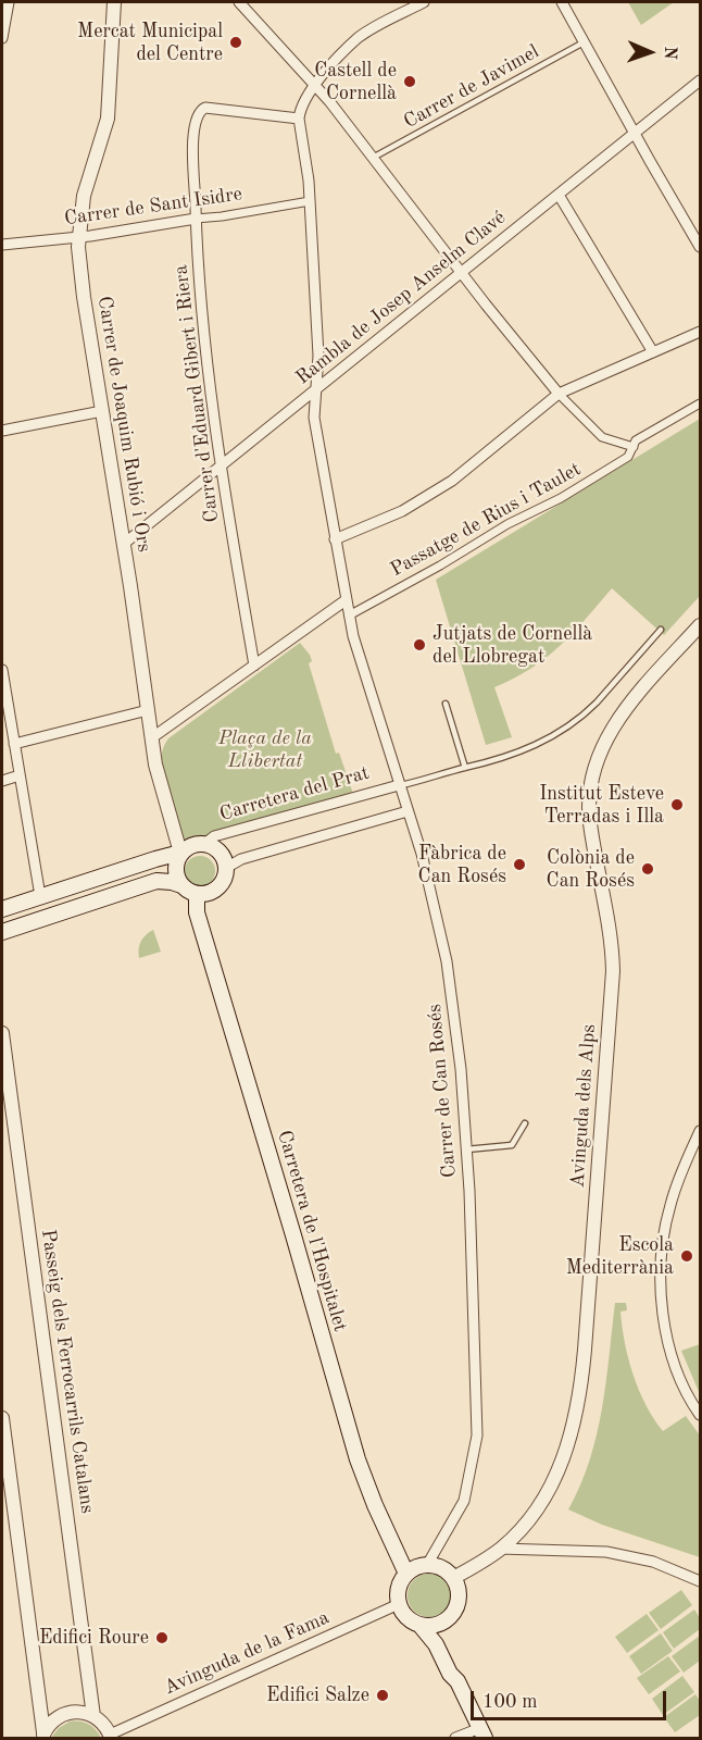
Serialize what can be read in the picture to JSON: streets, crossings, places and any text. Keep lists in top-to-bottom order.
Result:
{
  "streets": {
    "main road": ["Carretera de l'Hospitalet"],
    "street": [
      "Carrer de Sant Isidre",
      "Rambla de Josep Anselm Clavé",
      "Carrer d'Eduard Gibert i Riera",
      "Carrer de Joaquim Rubió i Ors",
      "Passatge de Rius i Taulet",
      "Carretera del Prat",
      "Carrer de Can Rosés",
      "Avinguda dels Alps",
      "Passeig dels Ferrocarrils Catalans",
      "Avinguda de la Fama"
    ],
    "lane": ["Carrer de Javimel"]
  },
  "crossings": [
    ["Carrer de Sant Isidre", "Carrer d'Eduard Gibert i Riera"],
    ["Carrer de Sant Isidre", "Carrer de Joaquim Rubió i Ors"],
    ["Carrer de Sant Isidre", "Carrer de Can Rosés"],
    ["Rambla de Josep Anselm Clavé", "Carrer d'Eduard Gibert i Riera"],
    ["Rambla de Josep Anselm Clavé", "Carrer de Joaquim Rubió i Ors"],
    ["Rambla de Josep Anselm Clavé", "Carrer de Can Rosés"],
    ["Carrer d'Eduard Gibert i Riera", "Carrer de Can Rosés"],
    ["Carrer de Joaquim Rubió i Ors", "Carretera del Prat"],
    ["Carrer de Joaquim Rubió i Ors", "Carretera de l'Hospitalet"],
    ["Passatge de Rius i Taulet", "Carrer de Can Rosés"],
    ["Carretera del Prat", "Carrer de Can Rosés"],
    ["Carretera del Prat", "Carretera de l'Hospitalet"],
    ["Carrer de Can Rosés", "Avinguda dels Alps"],
    ["Carrer de Can Rosés", "Carretera de l'Hospitalet"],
    ["Carrer de Can Rosés", "Avinguda de la Fama"],
    ["Avinguda dels Alps", "Carretera de l'Hospitalet"],
    ["Avinguda dels Alps", "Avinguda de la Fama"],
    ["Carretera de l'Hospitalet", "Avinguda de la Fama"]
  ],
  "parks": ["Plaça de la Llibertat"],
  "places": [
    "Mercat Municipal del Centre",
    "Castell de Cornellà",
    "Jutjats de Cornellà del Llobregat",
    "Institut Esteve Terradas i Illa",
    "Fàbrica de Can Rosés",
    "Colònia de Can Rosés",
    "Escola Mediterrània",
    "Edifici Roure",
    "Edifici Salze"
  ],
  "scale_bar": "100 m",
  "north": "right"
}
